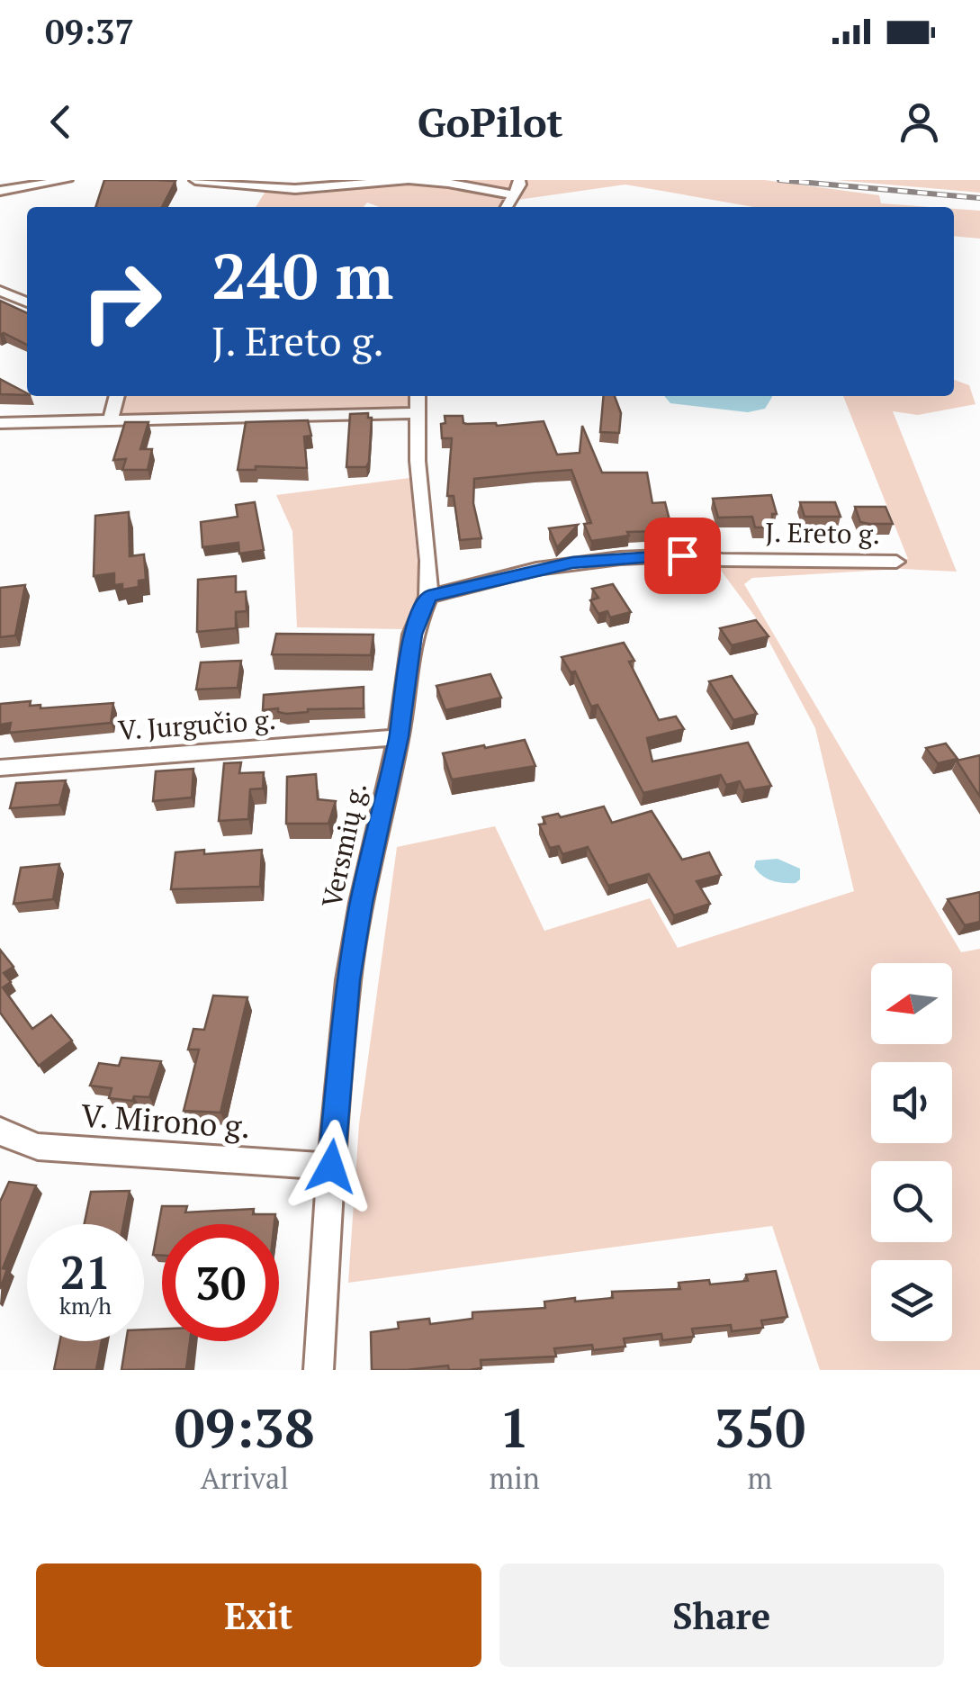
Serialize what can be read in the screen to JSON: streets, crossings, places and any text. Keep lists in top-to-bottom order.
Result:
{
  "streets": {
    "street": [
      "J. Ereto g.",
      "V. Jurgučio g.",
      "Versmių g.",
      "V. Mirono g."
    ]
  },
  "crossings": [
    ["J. Ereto g.", "Versmių g."],
    ["V. Jurgučio g.", "Versmių g."],
    ["Versmių g.", "V. Mirono g."]
  ],
  "north": "left",
  "page": {
    "status": "09:37",
    "header": "GoPilot",
    "turn": ["240 m", "J. Ereto g."],
    "speed": "21 km/h",
    "limit": "30",
    "eta": [
      "09:38",
      "Arrival",
      "1",
      "min",
      "350",
      "m"
    ],
    "buttons": ["Exit", "Share"]
  }
}
